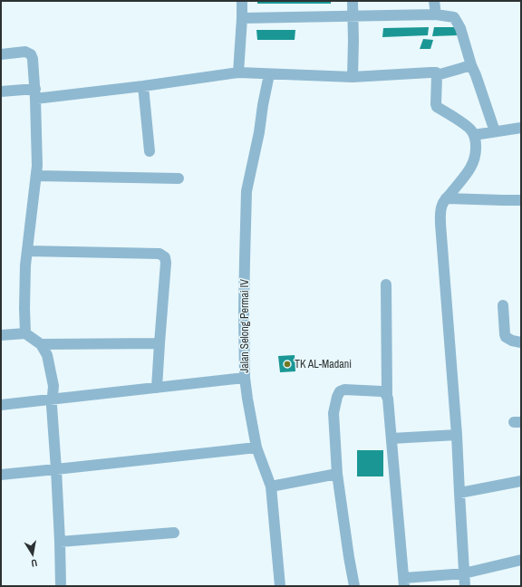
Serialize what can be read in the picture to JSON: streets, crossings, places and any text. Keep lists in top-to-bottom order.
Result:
{
  "streets": {
    "street": ["Jalan Selong Permai IV"]
  },
  "places": ["TK AL-Madani"],
  "north": "bottom"
}
